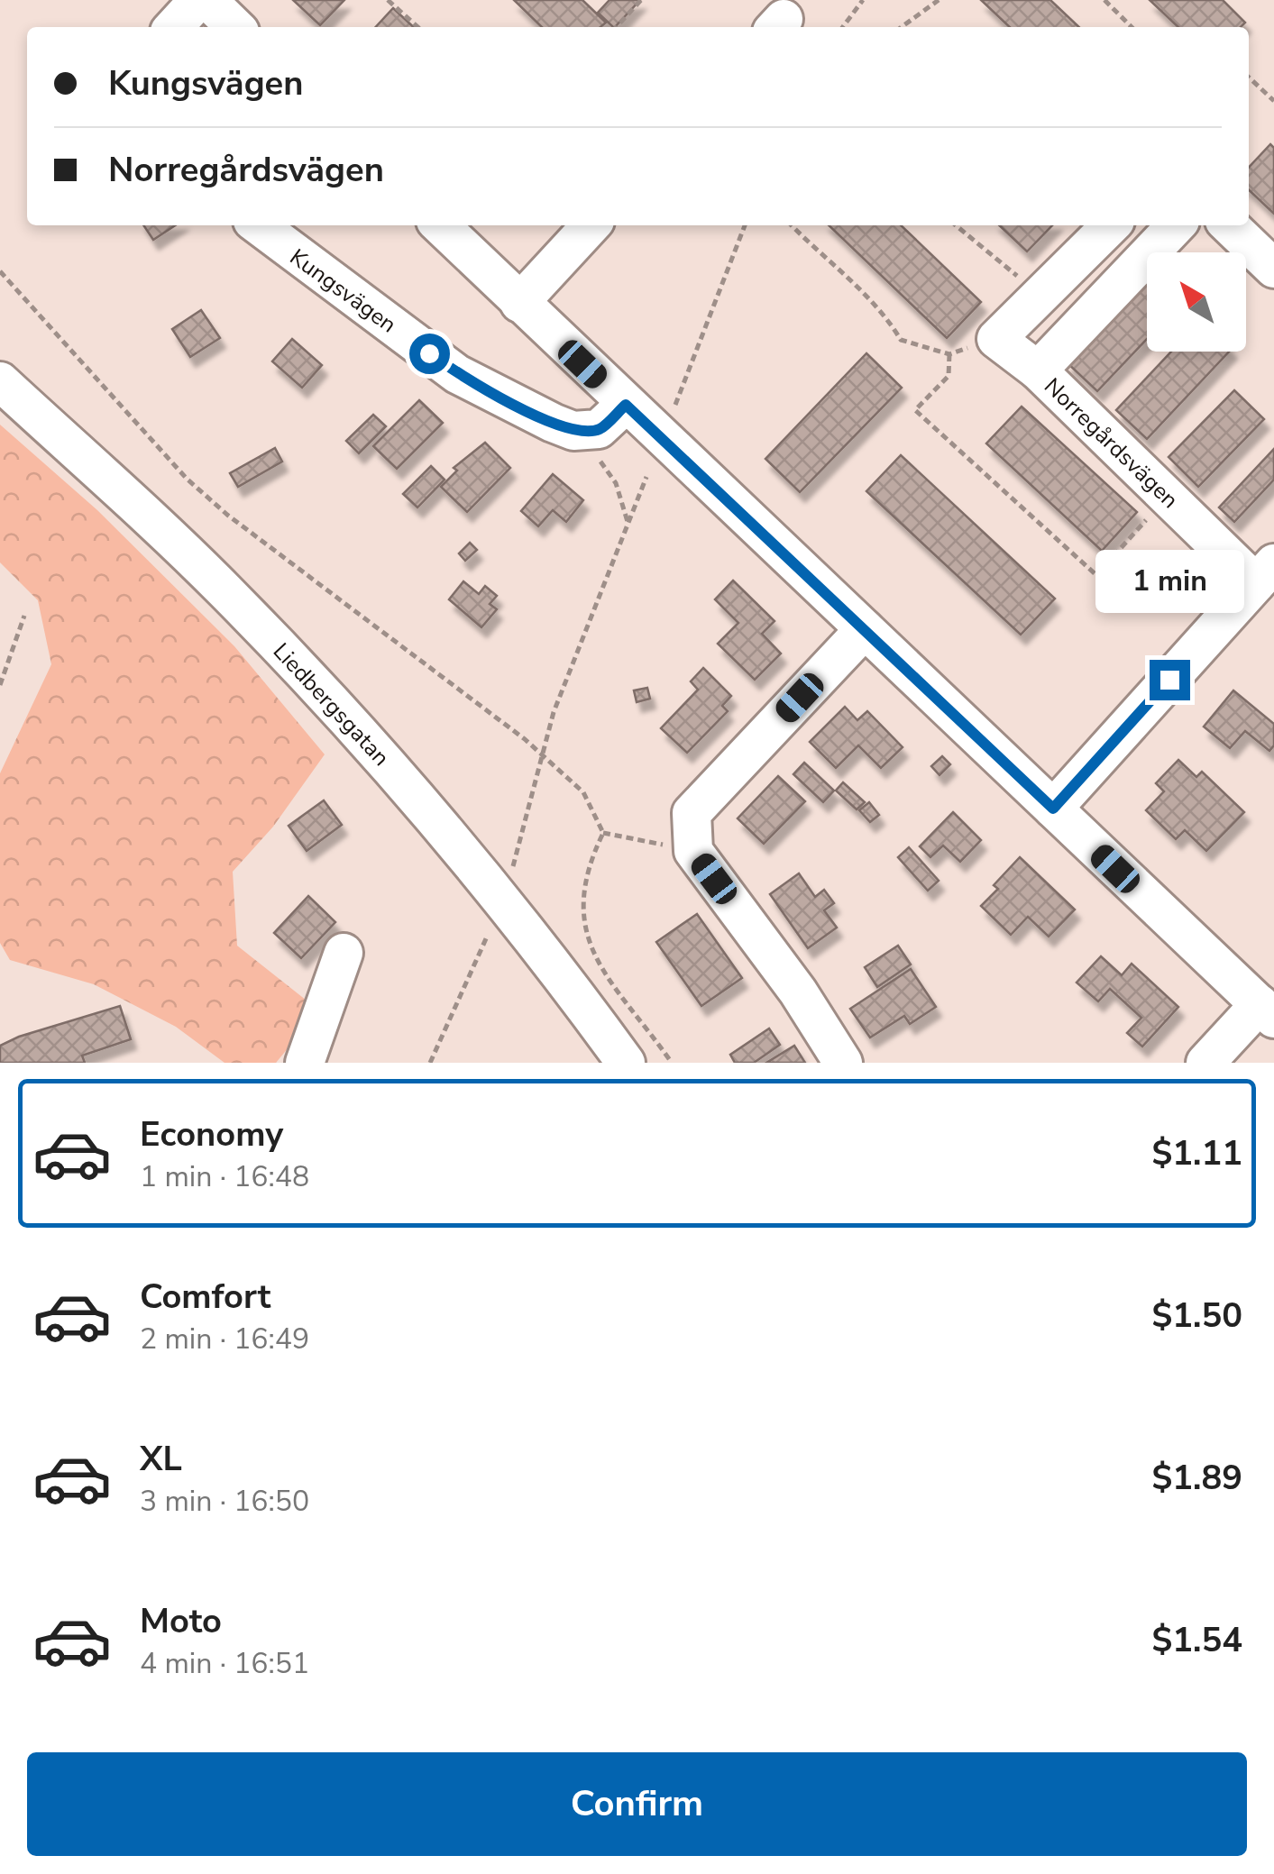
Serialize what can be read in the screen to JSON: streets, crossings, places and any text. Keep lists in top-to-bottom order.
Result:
{
  "streets": {
    "street": ["Kungsvägen", "Norregårdsvägen", "Liedbergsgatan"]
  },
  "north": "top left",
  "page": {
    "banner": ["Kungsvägen", "Norregårdsvägen"],
    "bubble": "1 min",
    "list": [
      {
        "name": "Economy",
        "note": "1 min · 16:48",
        "value": "$1.11"
      },
      {
        "name": "Comfort",
        "note": "2 min · 16:49",
        "value": "$1.50"
      },
      {
        "name": "XL",
        "note": "3 min · 16:50",
        "value": "$1.89"
      },
      {
        "name": "Moto",
        "note": "4 min · 16:51",
        "value": "$1.54"
      }
    ],
    "buttons": "Confirm"
  }
}
